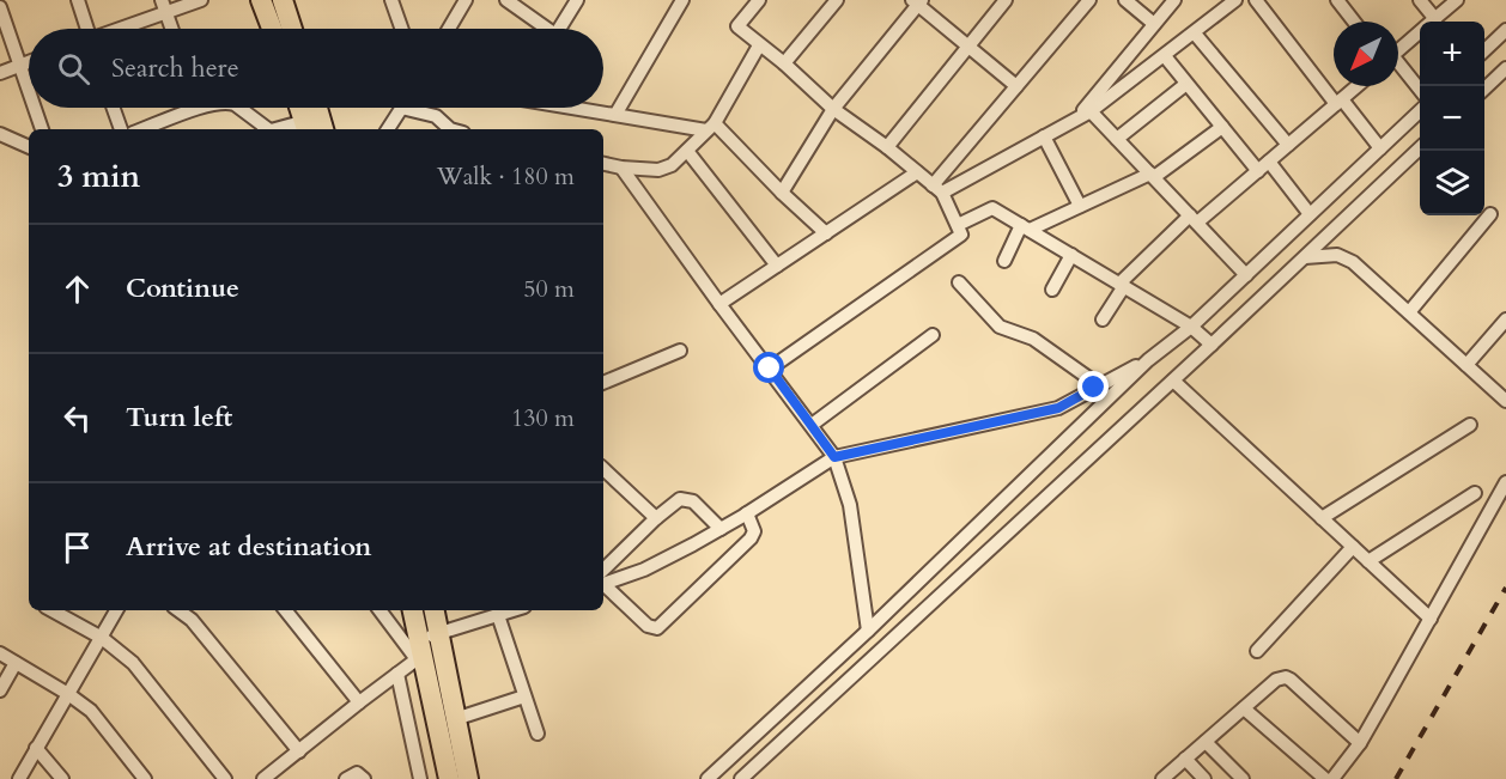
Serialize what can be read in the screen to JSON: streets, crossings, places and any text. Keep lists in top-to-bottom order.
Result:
{
  "north": "bottom left",
  "page": {
    "map_buttons": ["+", "−"],
    "search": "Search here",
    "heading": ["3 min", "Walk · 180 m"],
    "list": [
      ["Continue", "50 m"],
      ["Turn left", "130 m"],
      "Arrive at destination"
    ]
  }
}
